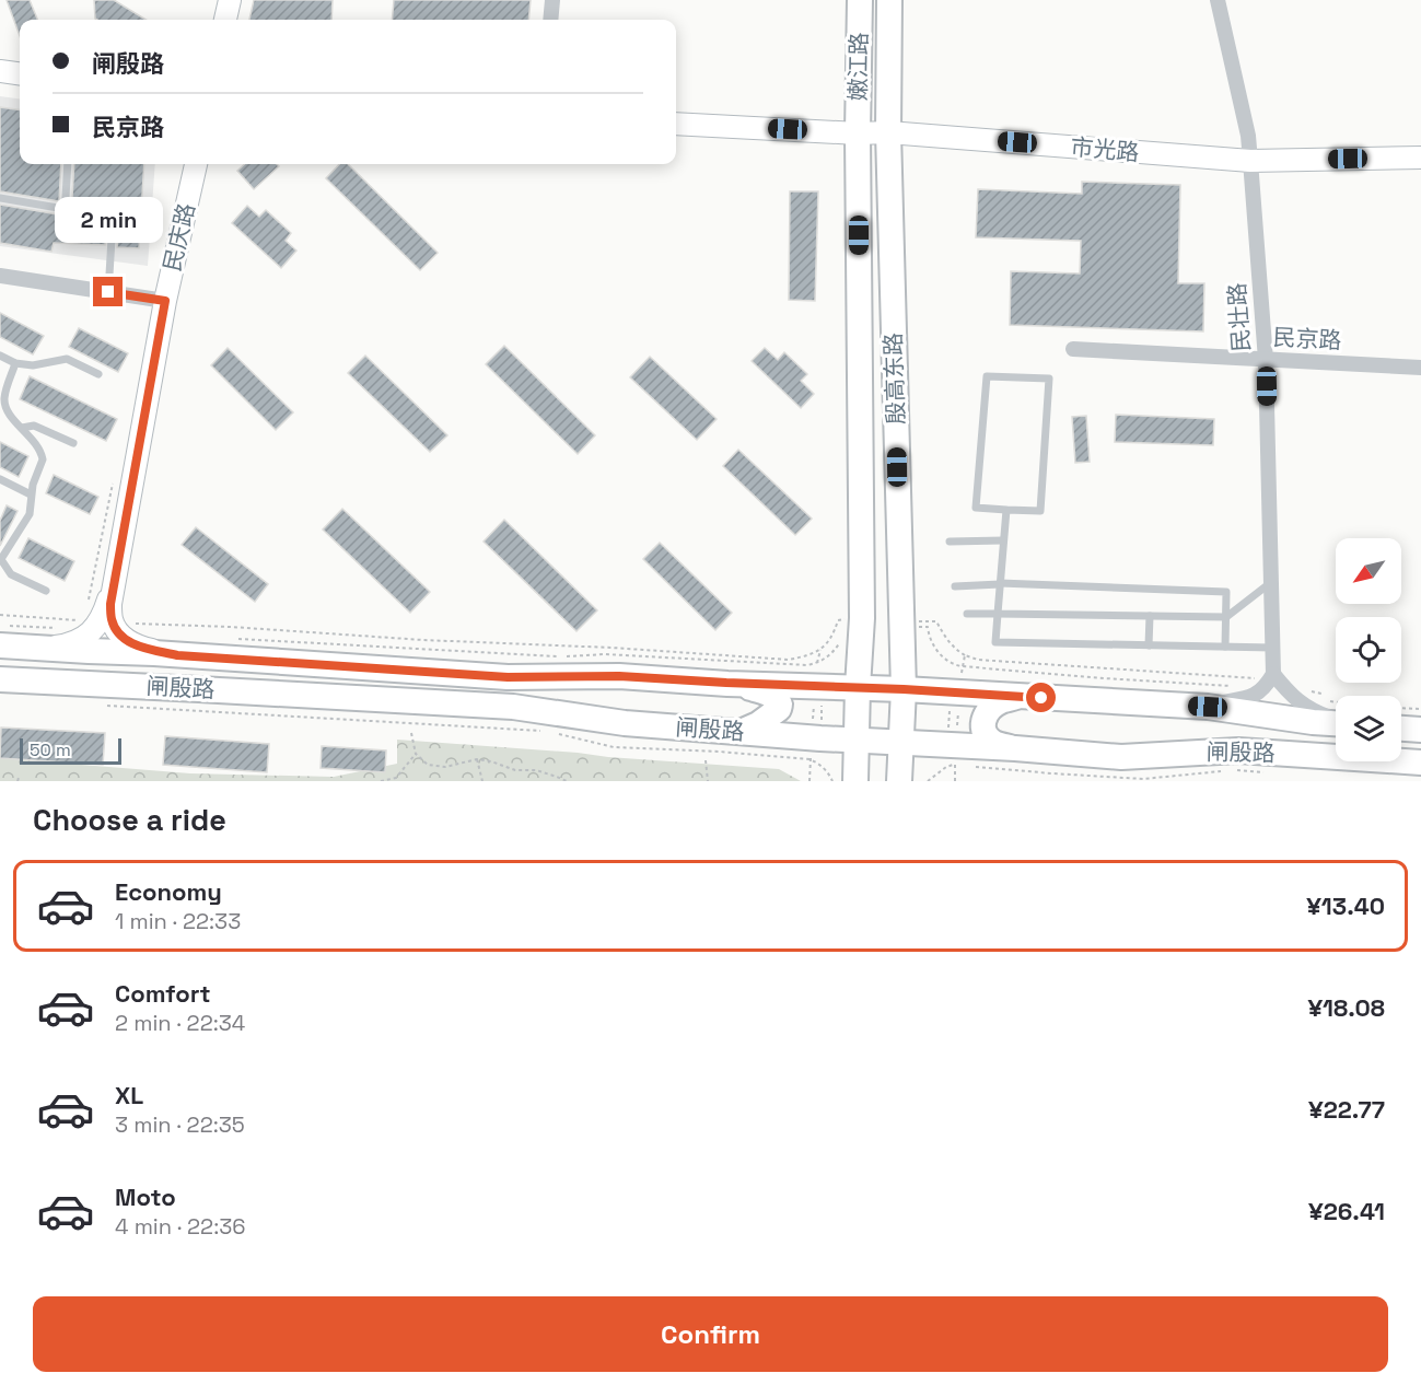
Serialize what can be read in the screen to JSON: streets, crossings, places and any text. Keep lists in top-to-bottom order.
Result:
{
  "streets": {
    "main road": ["嫩江路", "殷高东路", "闸殷路"],
    "street": [
      "市光路",
      "民庆路",
      "民壮路",
      "民京路"
    ]
  },
  "crossings": [
    ["嫩江路", "市光路"],
    ["嫩江路", "殷高东路"],
    ["市光路", "民壮路"],
    ["市光路", "殷高东路"],
    ["民庆路", "闸殷路"],
    ["民壮路", "民京路"],
    ["殷高东路", "闸殷路"]
  ],
  "scale_bar": "50 m",
  "north": "bottom left",
  "page": {
    "banner": ["闸殷路", "民京路"],
    "bubble": "2 min",
    "scale": "50 m",
    "heading": "Choose a ride",
    "list": [
      {
        "name": "Economy",
        "note": "1 min · 22:33",
        "value": "¥13.40"
      },
      {
        "name": "Comfort",
        "note": "2 min · 22:34",
        "value": "¥18.08"
      },
      {
        "name": "XL",
        "note": "3 min · 22:35",
        "value": "¥22.77"
      },
      {
        "name": "Moto",
        "note": "4 min · 22:36",
        "value": "¥26.41"
      }
    ],
    "buttons": "Confirm"
  }
}
